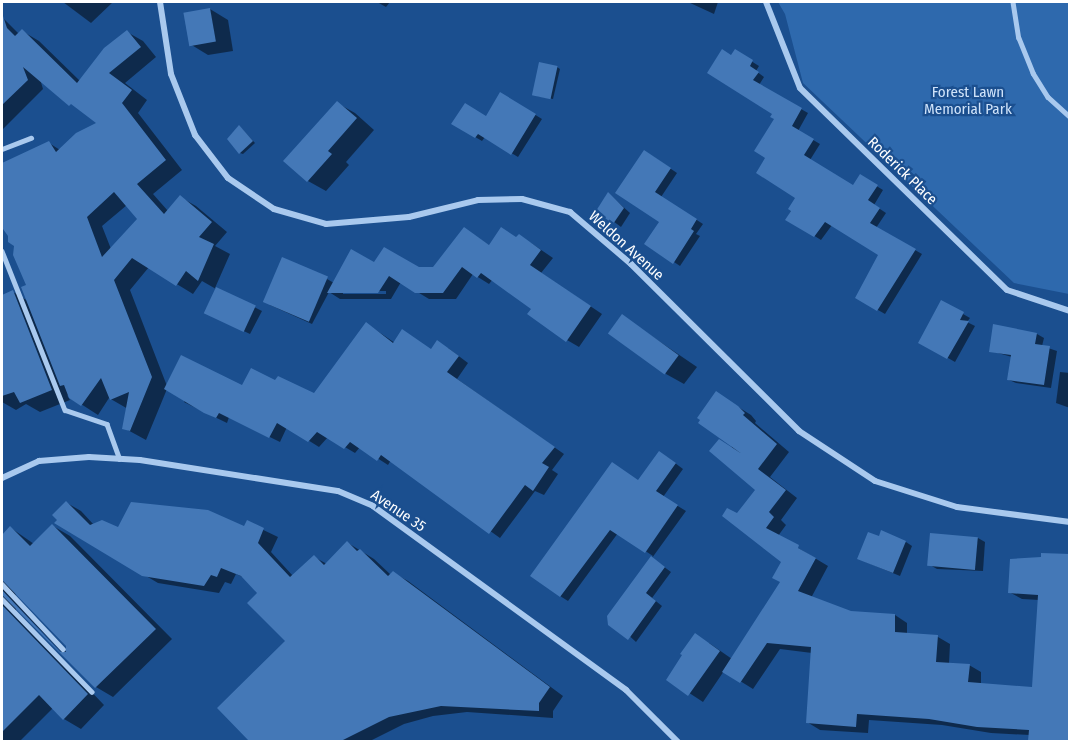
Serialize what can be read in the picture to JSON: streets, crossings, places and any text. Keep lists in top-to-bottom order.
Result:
{
  "streets": {
    "street": ["Roderick Place", "Weldon Avenue", "Avenue 35"]
  },
  "parks": ["Forest Lawn Memorial Park"]
}
